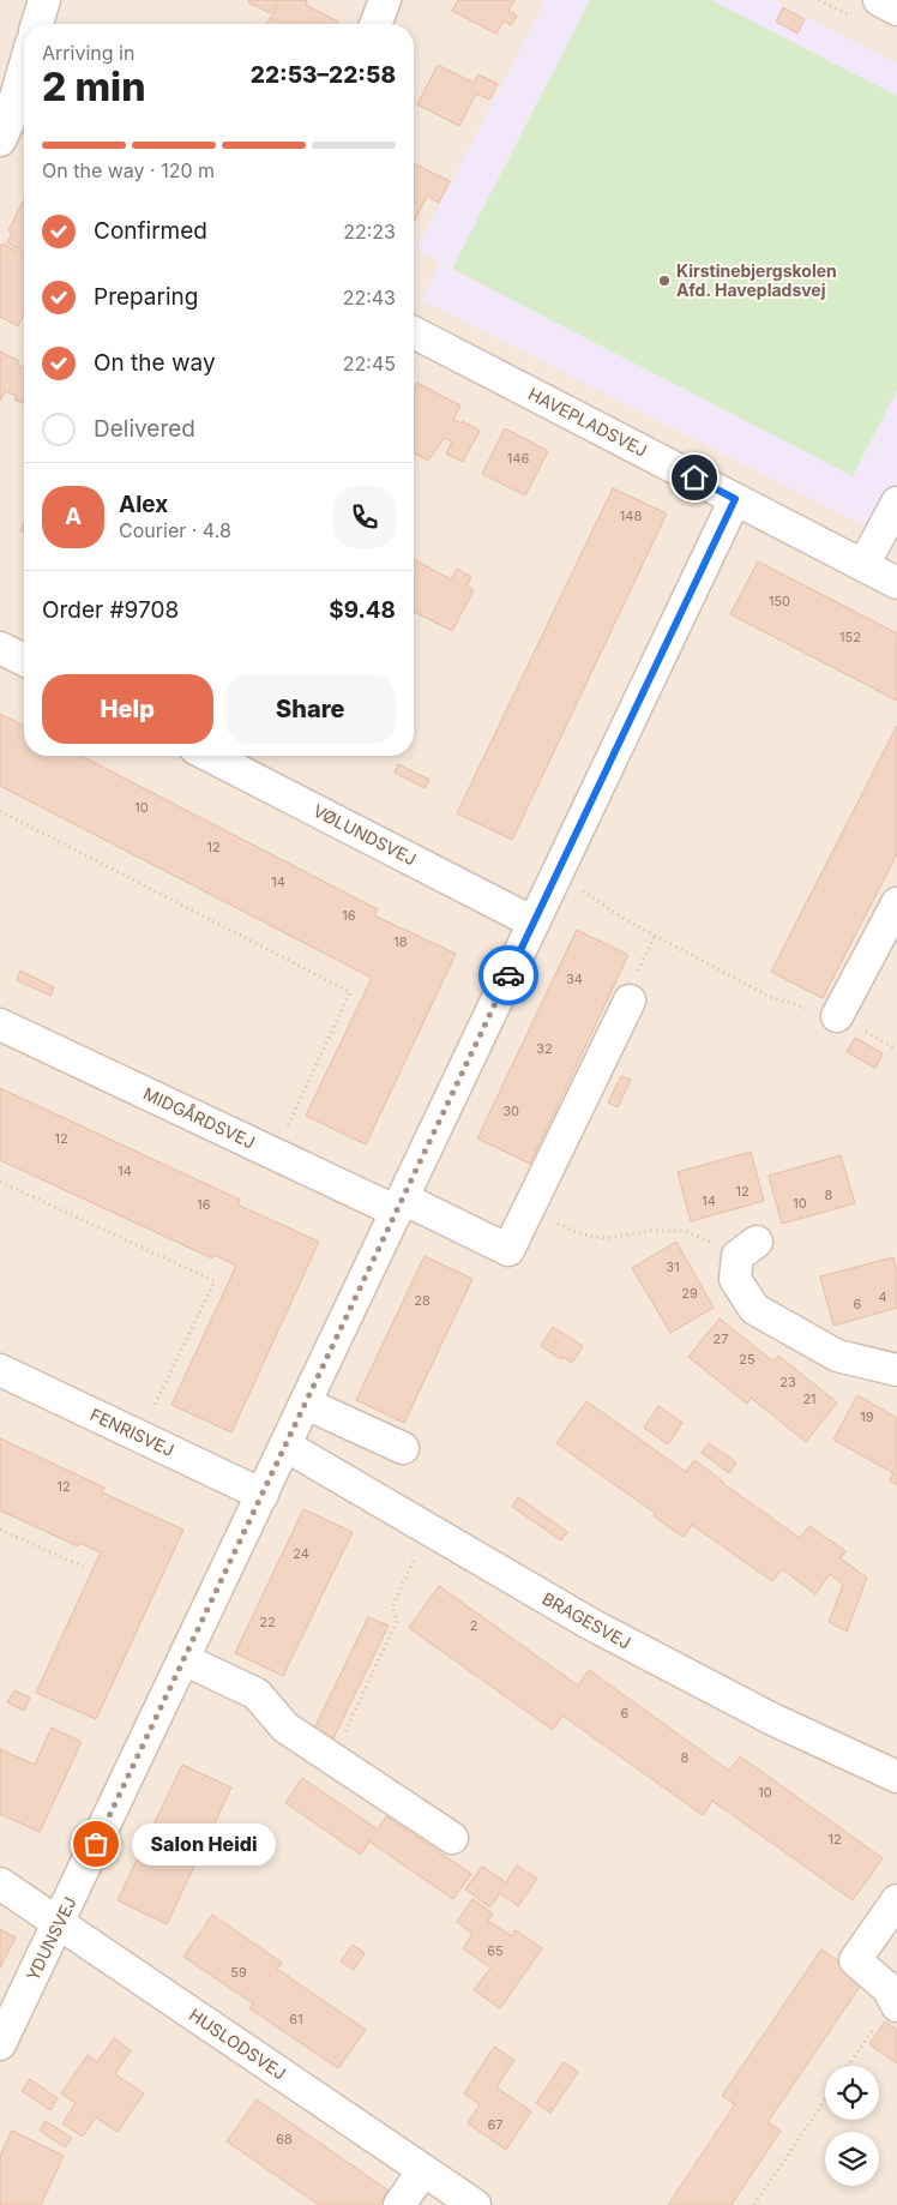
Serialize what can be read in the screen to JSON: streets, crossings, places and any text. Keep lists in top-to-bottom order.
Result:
{
  "streets": {
    "street": [
      "HAVEPLADSVEJ",
      "VØLUNDSVEJ",
      "MIDGÅRDSVEJ",
      "FENRISVEJ",
      "BRAGESVEJ",
      "YDUNSVEJ",
      "HUSLODSVEJ"
    ]
  },
  "crossings": [
    ["HAVEPLADSVEJ", "YDUNSVEJ"],
    ["VØLUNDSVEJ", "YDUNSVEJ"],
    ["MIDGÅRDSVEJ", "YDUNSVEJ"],
    ["FENRISVEJ", "YDUNSVEJ"],
    ["BRAGESVEJ", "YDUNSVEJ"],
    ["YDUNSVEJ", "HUSLODSVEJ"]
  ],
  "places": ["Kirstinebjergskolen Afd. Havepladsvej", "Salon Heidi"],
  "house_numbers": [
    "146",
    "148",
    "150",
    "152",
    "10",
    "12",
    "14",
    "16",
    "18",
    "34",
    "32",
    "30",
    "12",
    "14",
    "12",
    "8",
    "14",
    "10",
    "16",
    "31",
    "29",
    "4",
    "28",
    "6",
    "27",
    "25",
    "23",
    "21",
    "19",
    "12",
    "24",
    "22",
    "2",
    "6",
    "8",
    "10",
    "12",
    "65",
    "59",
    "61",
    "67",
    "68"
  ],
  "page": {
    "heading": ["2 min", "Arriving in", "22:53–22:58"],
    "panel": [
      "Alex",
      "Courier · 4.8",
      "Order #9708",
      "$9.48"
    ],
    "bar": "On the way · 120 m",
    "list": [
      ["Confirmed", "22:23"],
      ["Preparing", "22:43"],
      ["On the way", "22:45"],
      "Delivered"
    ],
    "round": "A",
    "buttons": ["Help", "Share"],
    "bubble": "Salon Heidi"
  }
}
